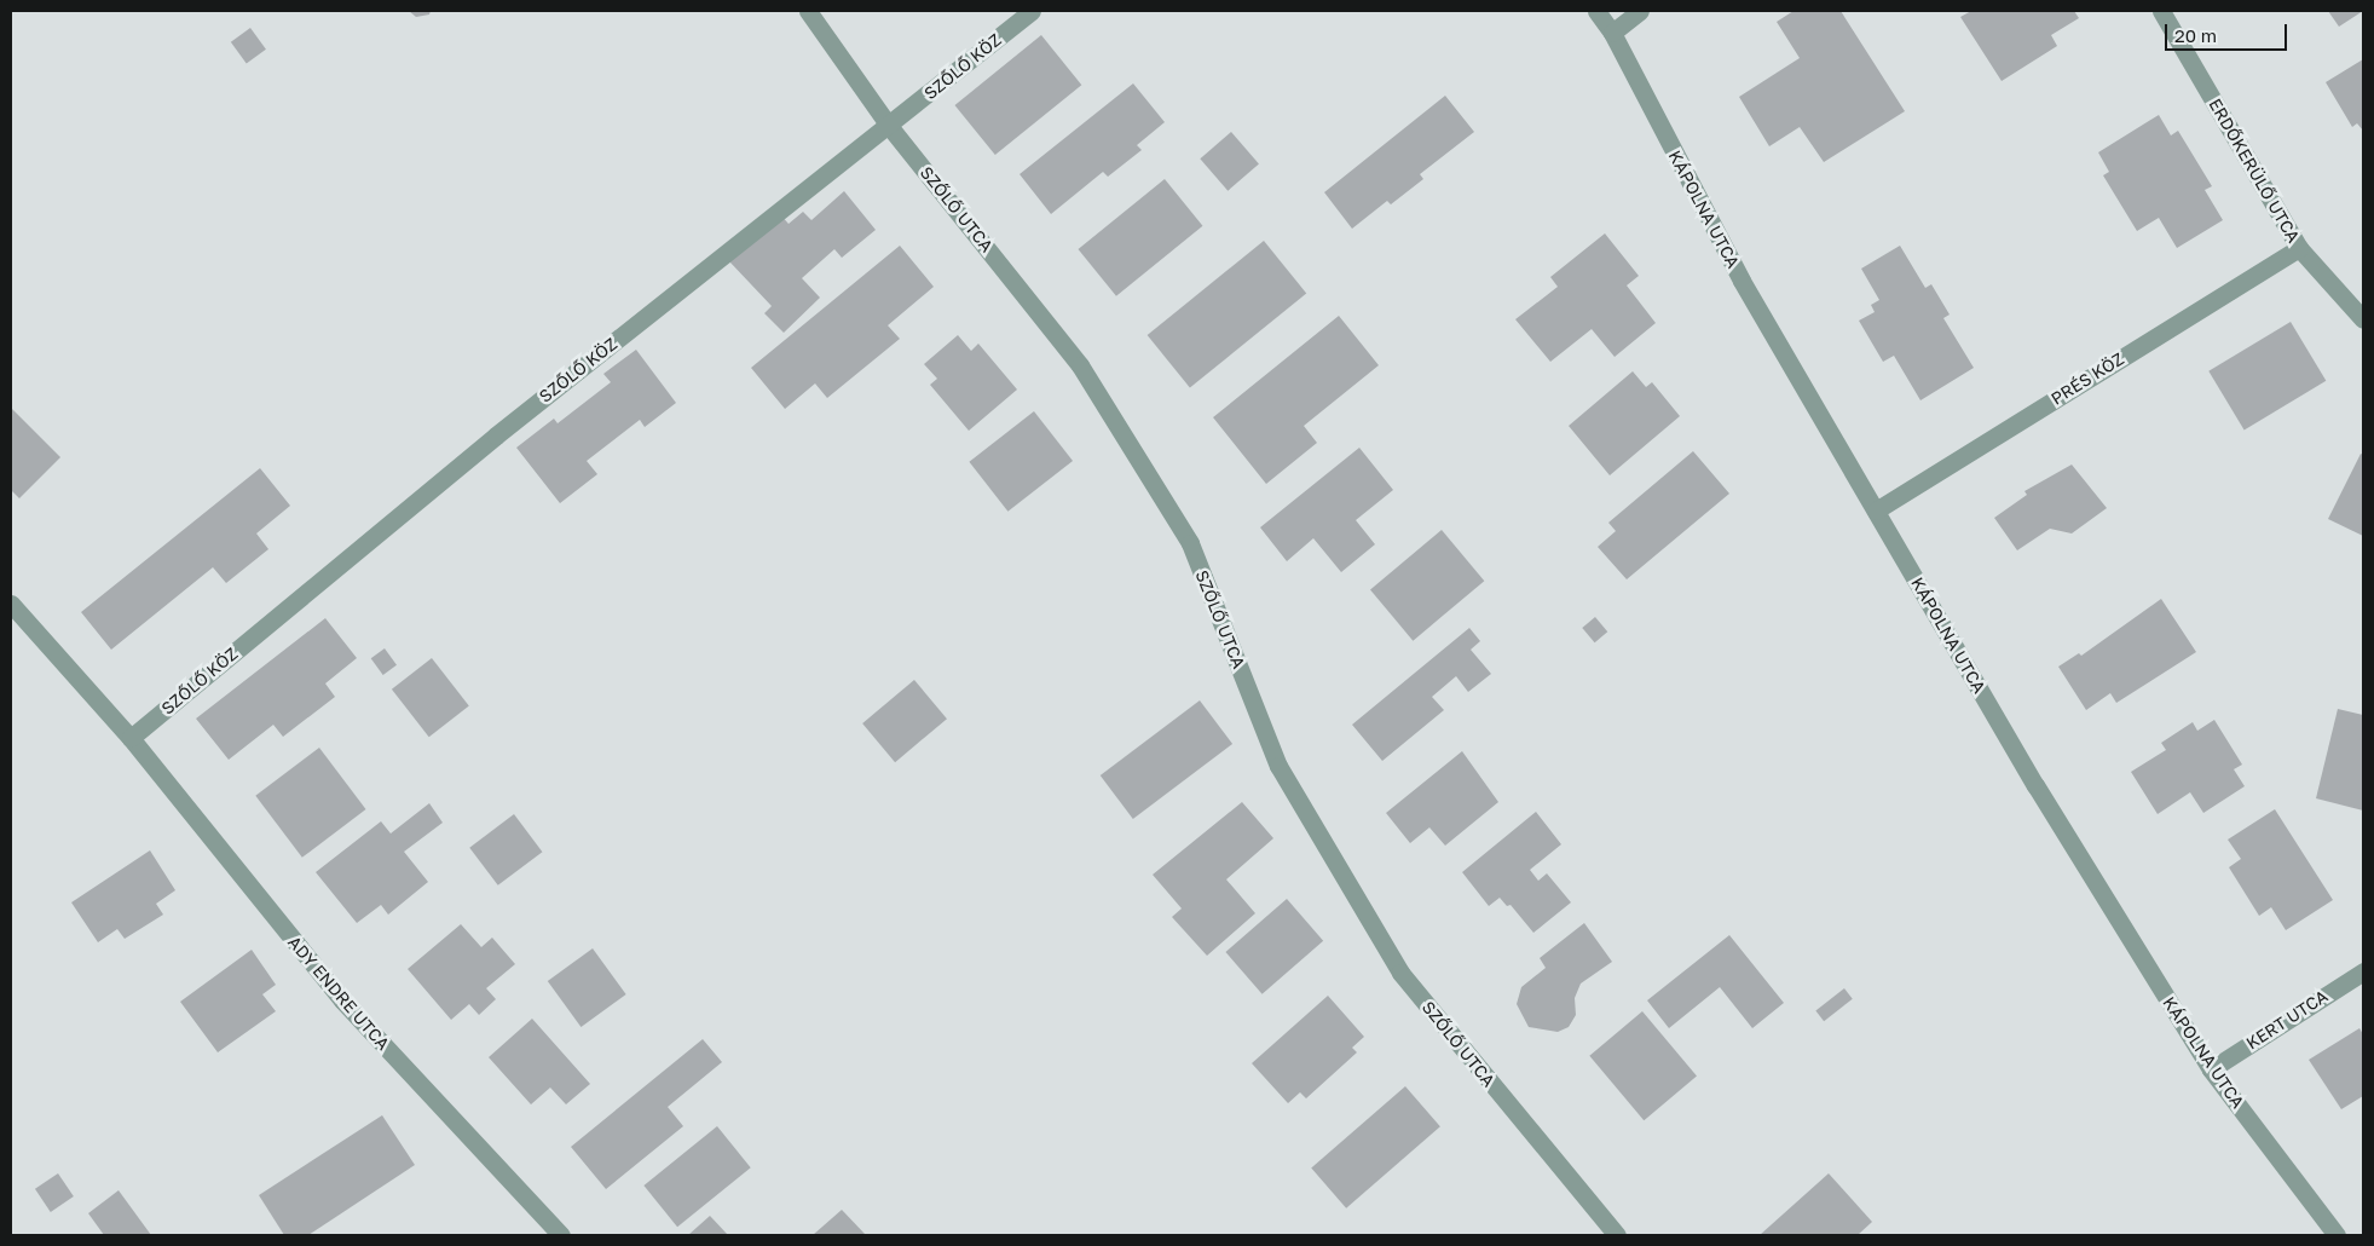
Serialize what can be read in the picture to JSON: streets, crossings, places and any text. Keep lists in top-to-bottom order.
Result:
{
  "streets": {
    "street": [
      "SZŐLŐ KÖZ",
      "ERDŐKERÜLŐ UTCA",
      "SZŐLŐ UTCA",
      "KÁPOLNA UTCA",
      "PRÉS KÖZ",
      "ADY ENDRE UTCA",
      "KERT UTCA"
    ]
  },
  "crossings": [
    ["SZŐLŐ KÖZ", "SZŐLŐ UTCA"],
    ["SZŐLŐ KÖZ", "ADY ENDRE UTCA"],
    ["ERDŐKERÜLŐ UTCA", "PRÉS KÖZ"],
    ["KÁPOLNA UTCA", "PRÉS KÖZ"],
    ["KÁPOLNA UTCA", "KERT UTCA"]
  ],
  "scale_bar": "20 m"
}
